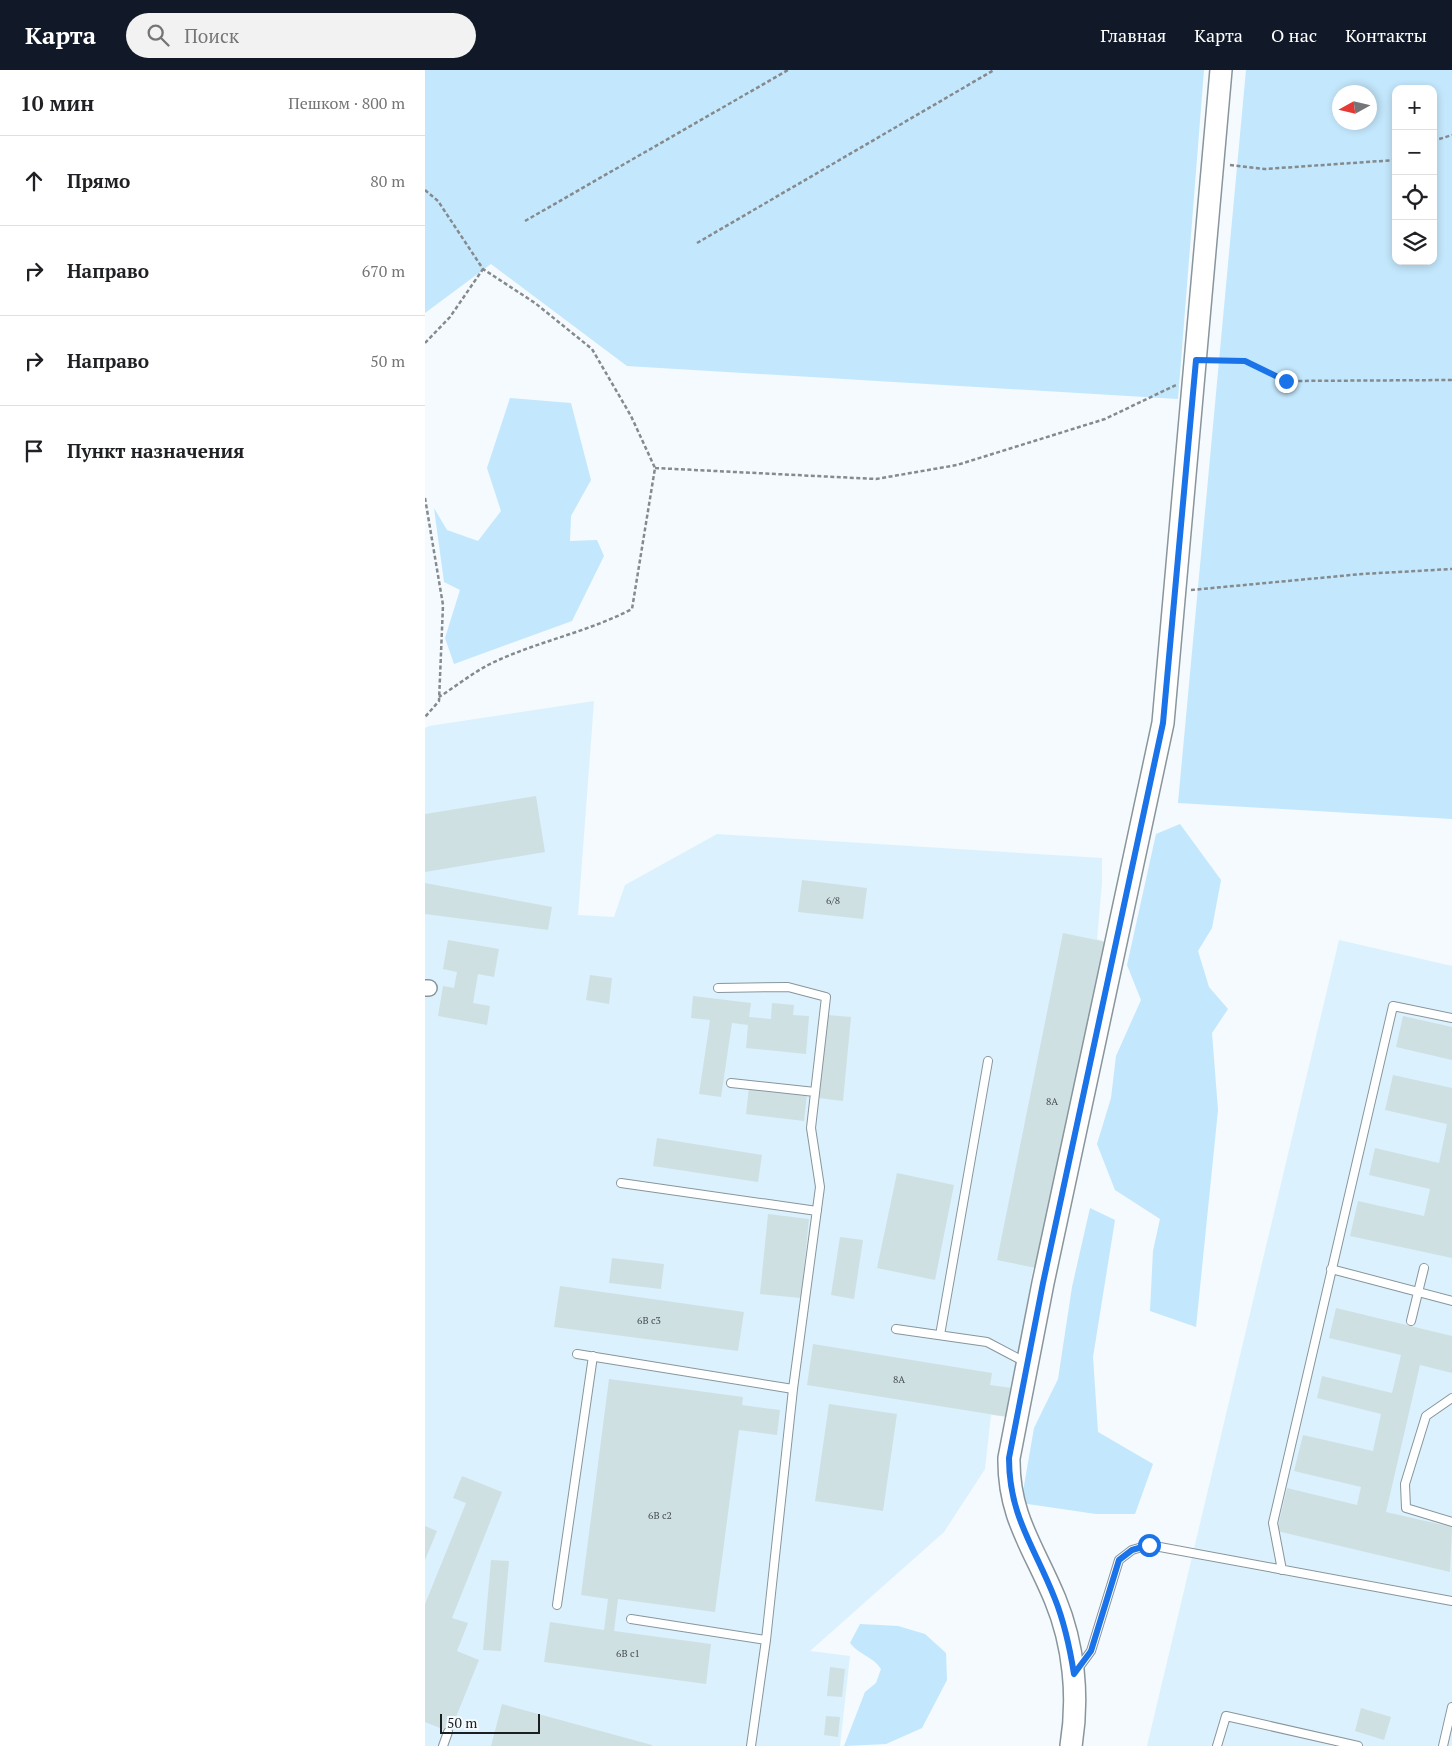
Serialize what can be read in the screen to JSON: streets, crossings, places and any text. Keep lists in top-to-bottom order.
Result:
{
  "house_numbers": [
    "6/8",
    "8А",
    "6В с3",
    "8А",
    "6В с2",
    "6В с1"
  ],
  "scale_bar": "50 m",
  "north": "left",
  "page": {
    "header": "Карта",
    "search": "Поиск",
    "nav": [
      "Главная",
      "Карта",
      "О нас",
      "Контакты"
    ],
    "heading": ["10 мин", "Пешком · 800 m"],
    "map_buttons": ["+", "−"],
    "list": [
      ["Прямо", "80 m"],
      ["Направо", "670 m"],
      ["Направо", "50 m"],
      "Пункт назначения"
    ],
    "scale": "50 m"
  }
}
